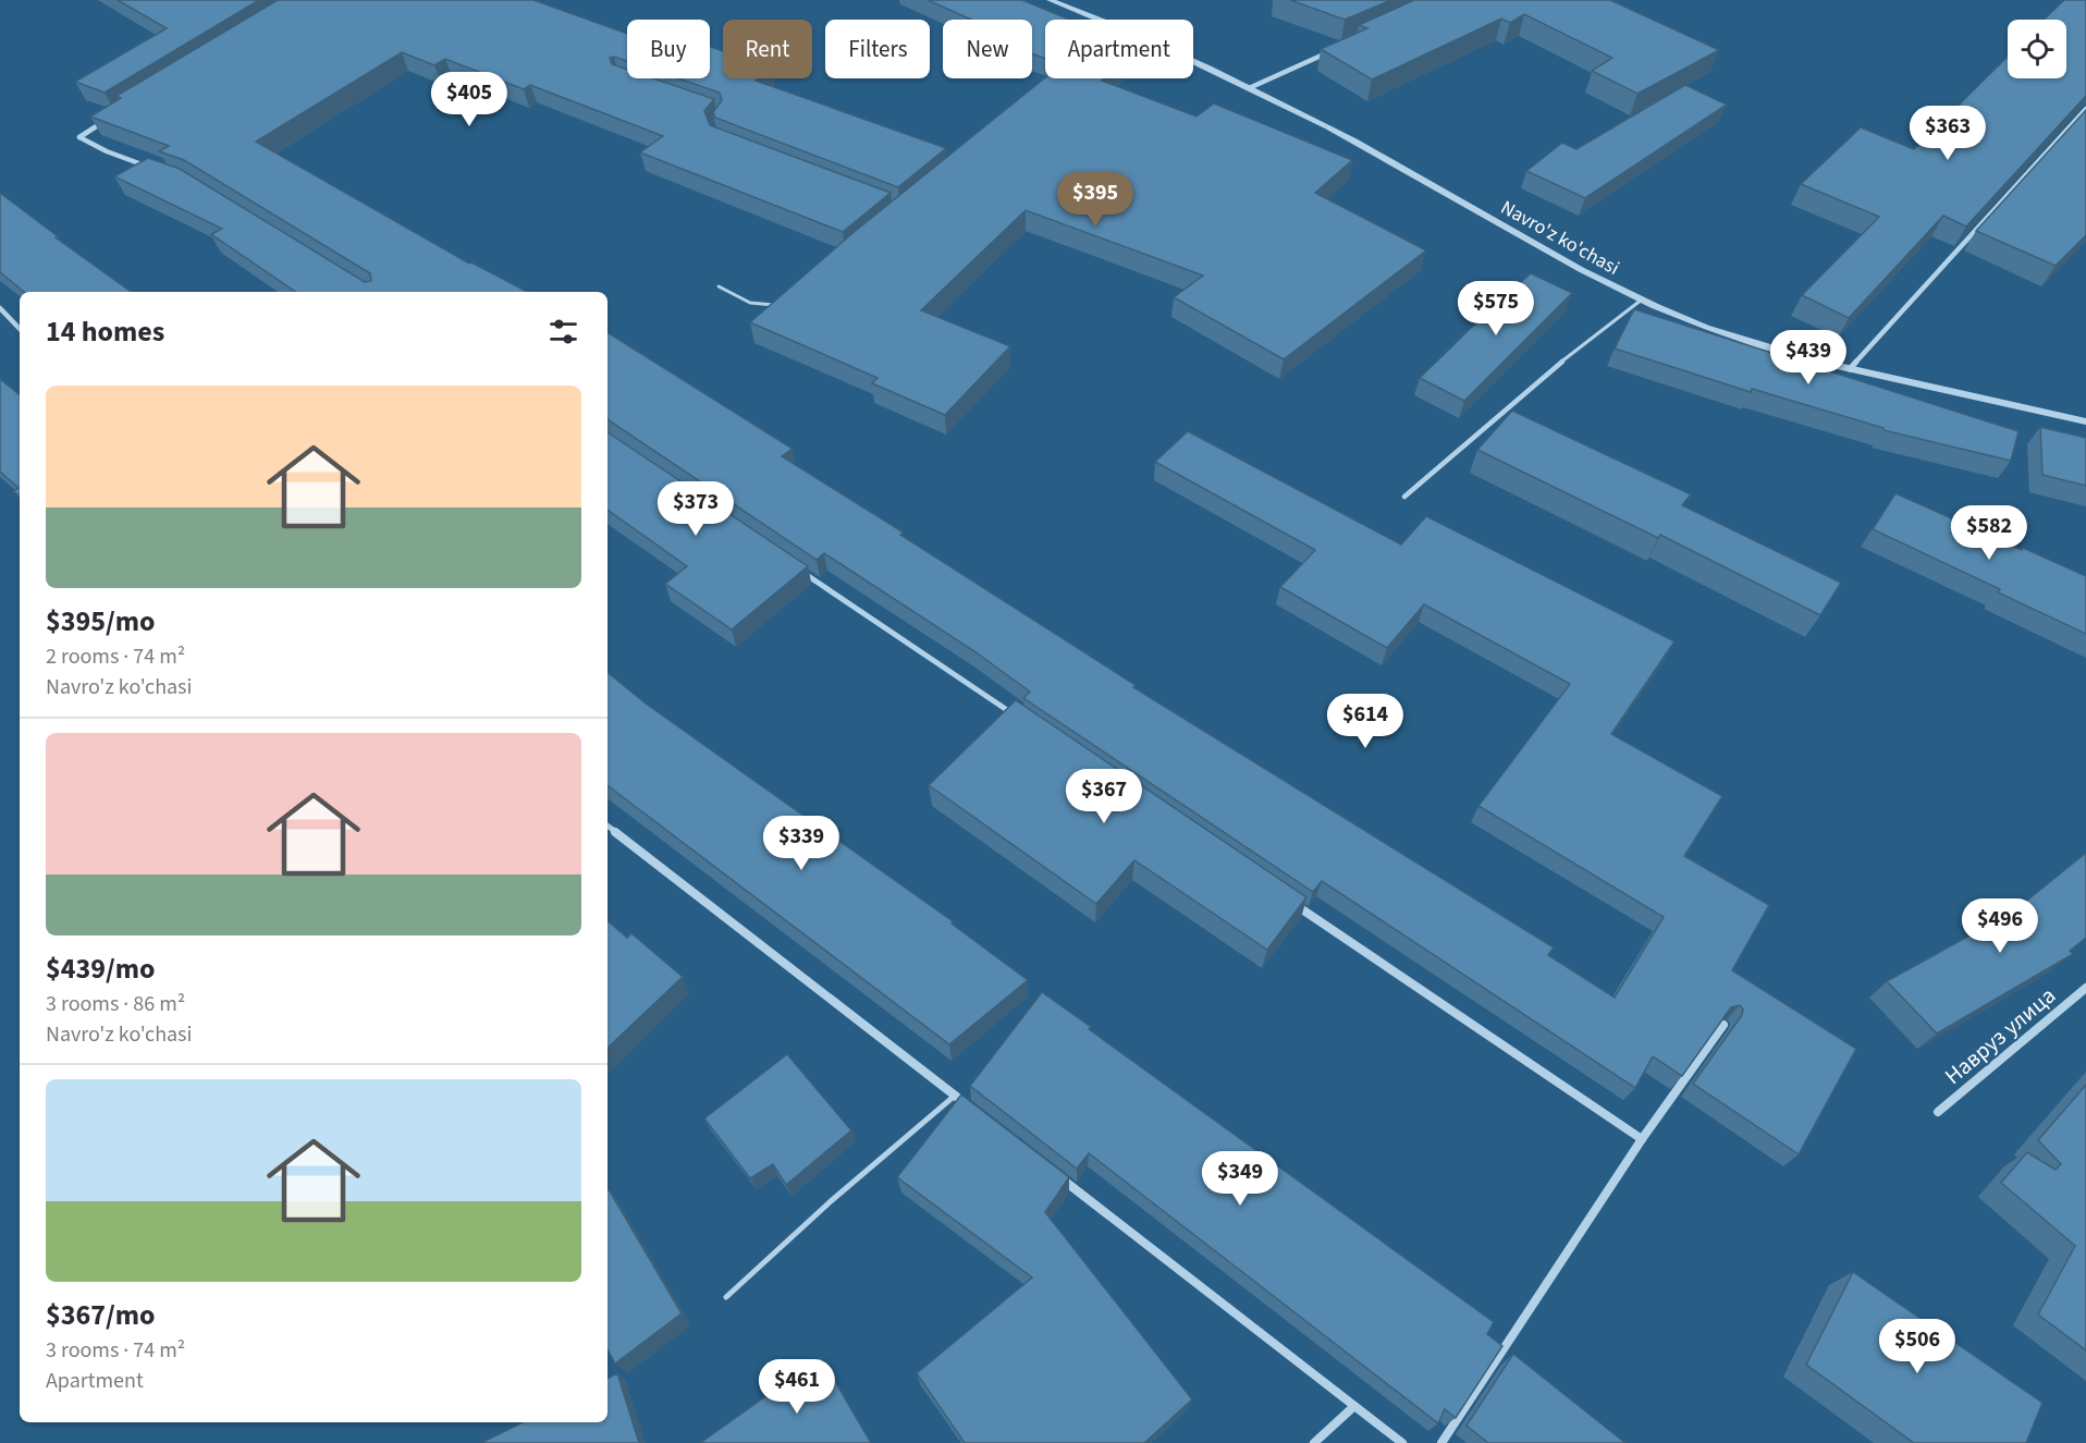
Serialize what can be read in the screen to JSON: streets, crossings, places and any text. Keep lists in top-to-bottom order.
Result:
{
  "streets": {
    "street": ["Navro'z ko'chasi", "Навруз улица"]
  },
  "page": {
    "chip": [
      "Buy",
      "Rent",
      "Filters",
      "New",
      "Apartment"
    ],
    "price": [
      "$405",
      "$363",
      "$395",
      "$575",
      "$439",
      "$373",
      "$582",
      "$614",
      "$367",
      "$339",
      "$496",
      "$349",
      "$506",
      "$461"
    ],
    "heading": "14 homes",
    "list": [
      {
        "name": "$395/mo",
        "note": "2 rooms · 74 m² · Navro'z ko'chasi"
      },
      {
        "name": "$439/mo",
        "note": "3 rooms · 86 m² · Navro'z ko'chasi"
      },
      {
        "name": "$367/mo",
        "note": "3 rooms · 74 m² · Apartment"
      }
    ]
  }
}
